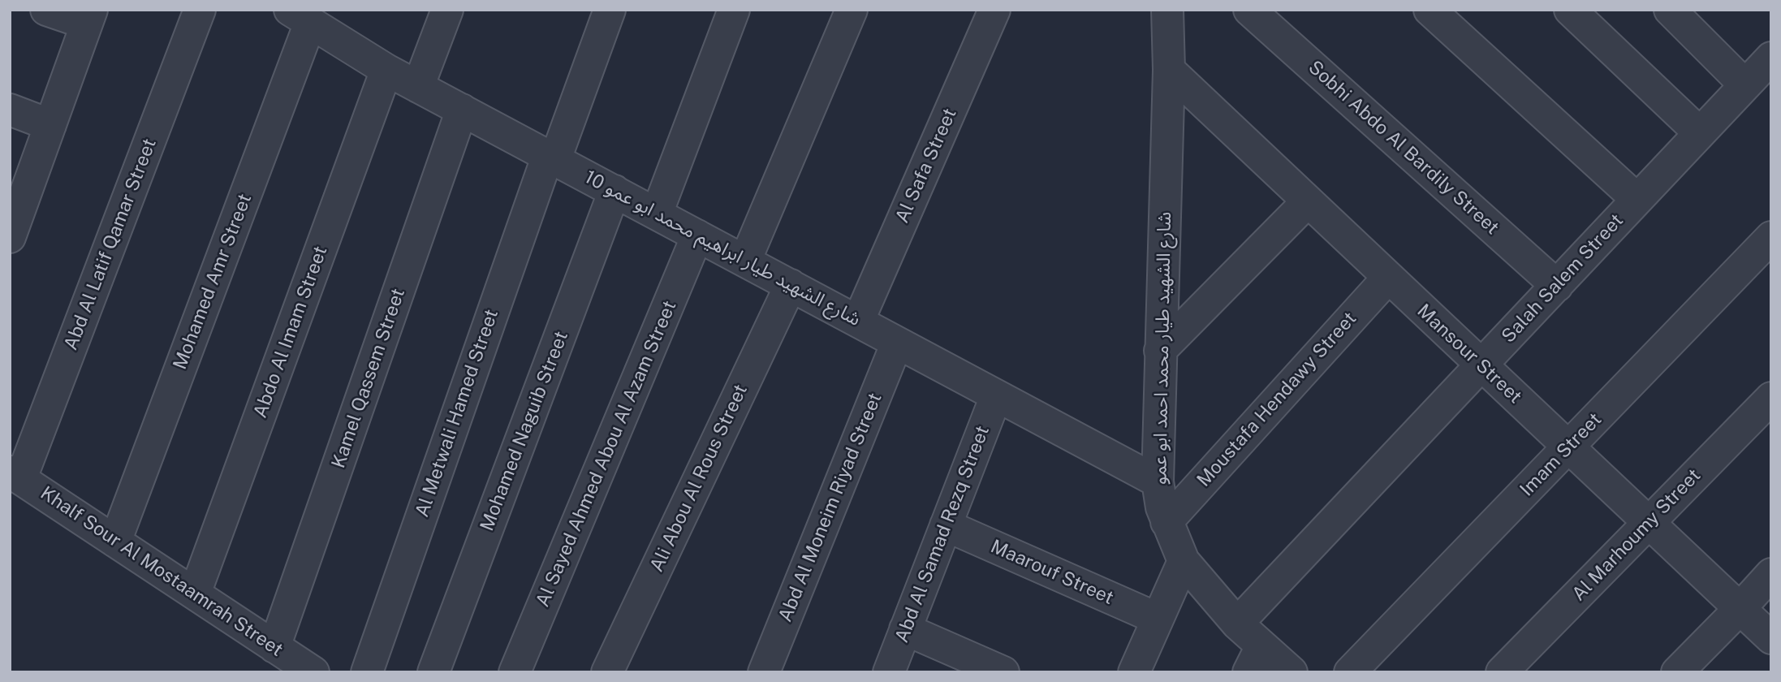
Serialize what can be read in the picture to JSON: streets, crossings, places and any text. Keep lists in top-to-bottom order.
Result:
{
  "streets": {
    "street": [
      "Sobhi Abdo Al Bardily Street",
      "Al Safa Street",
      "Abd Al Latif Qamar Street",
      "شارع الشهيد طيار ابراهيم محمد ابو عمو 10",
      "Salah Salem Street",
      "Mohamed Amr Street",
      "Abdo Al Imam Street",
      "شارع الشهيد طيار محمد احمد ابو عمو",
      "Mansour Street",
      "Kamel Qassem Street",
      "Moustafa Hendawy Street",
      "Al Metwali Hamed Street",
      "Mohamed Naguib Street",
      "Al Sayed Ahmed Abou Al Azam Street",
      "Imam Street",
      "Ali Abou Al Rous Street",
      "Abd Al Moneim Riyad Street",
      "Abd Al Samad Rezq Street",
      "Al Marhoumy Street",
      "Khalf Sour Al Mostaamrah Street",
      "Maarouf Street"
    ]
  },
  "crossings": [
    ["Sobhi Abdo Al Bardily Street", "Salah Salem Street"],
    ["Al Safa Street", "شارع الشهيد طيار ابراهيم محمد ابو عمو 10"],
    ["Abd Al Latif Qamar Street", "Khalf Sour Al Mostaamrah Street"],
    ["شارع الشهيد طيار ابراهيم محمد ابو عمو 10", "Mohamed Amr Street"],
    ["شارع الشهيد طيار ابراهيم محمد ابو عمو 10", "Abdo Al Imam Street"],
    ["شارع الشهيد طيار ابراهيم محمد ابو عمو 10", "شارع الشهيد طيار محمد احمد ابو عمو"],
    ["شارع الشهيد طيار ابراهيم محمد ابو عمو 10", "Kamel Qassem Street"],
    ["شارع الشهيد طيار ابراهيم محمد ابو عمو 10", "Al Metwali Hamed Street"],
    ["شارع الشهيد طيار ابراهيم محمد ابو عمو 10", "Mohamed Naguib Street"],
    ["شارع الشهيد طيار ابراهيم محمد ابو عمو 10", "Al Sayed Ahmed Abou Al Azam Street"],
    ["شارع الشهيد طيار ابراهيم محمد ابو عمو 10", "Ali Abou Al Rous Street"],
    ["شارع الشهيد طيار ابراهيم محمد ابو عمو 10", "Abd Al Moneim Riyad Street"],
    ["شارع الشهيد طيار ابراهيم محمد ابو عمو 10", "Abd Al Samad Rezq Street"],
    ["Salah Salem Street", "شارع الشهيد طيار محمد احمد ابو عمو"],
    ["Salah Salem Street", "Mansour Street"],
    ["Mohamed Amr Street", "Khalf Sour Al Mostaamrah Street"],
    ["Abdo Al Imam Street", "Khalf Sour Al Mostaamrah Street"],
    ["شارع الشهيد طيار محمد احمد ابو عمو", "Mansour Street"],
    ["شارع الشهيد طيار محمد احمد ابو عمو", "Moustafa Hendawy Street"],
    ["Mansour Street", "Moustafa Hendawy Street"],
    ["Mansour Street", "Imam Street"],
    ["Mansour Street", "Al Marhoumy Street"],
    ["Kamel Qassem Street", "Khalf Sour Al Mostaamrah Street"],
    ["Abd Al Samad Rezq Street", "Maarouf Street"]
  ]
}
